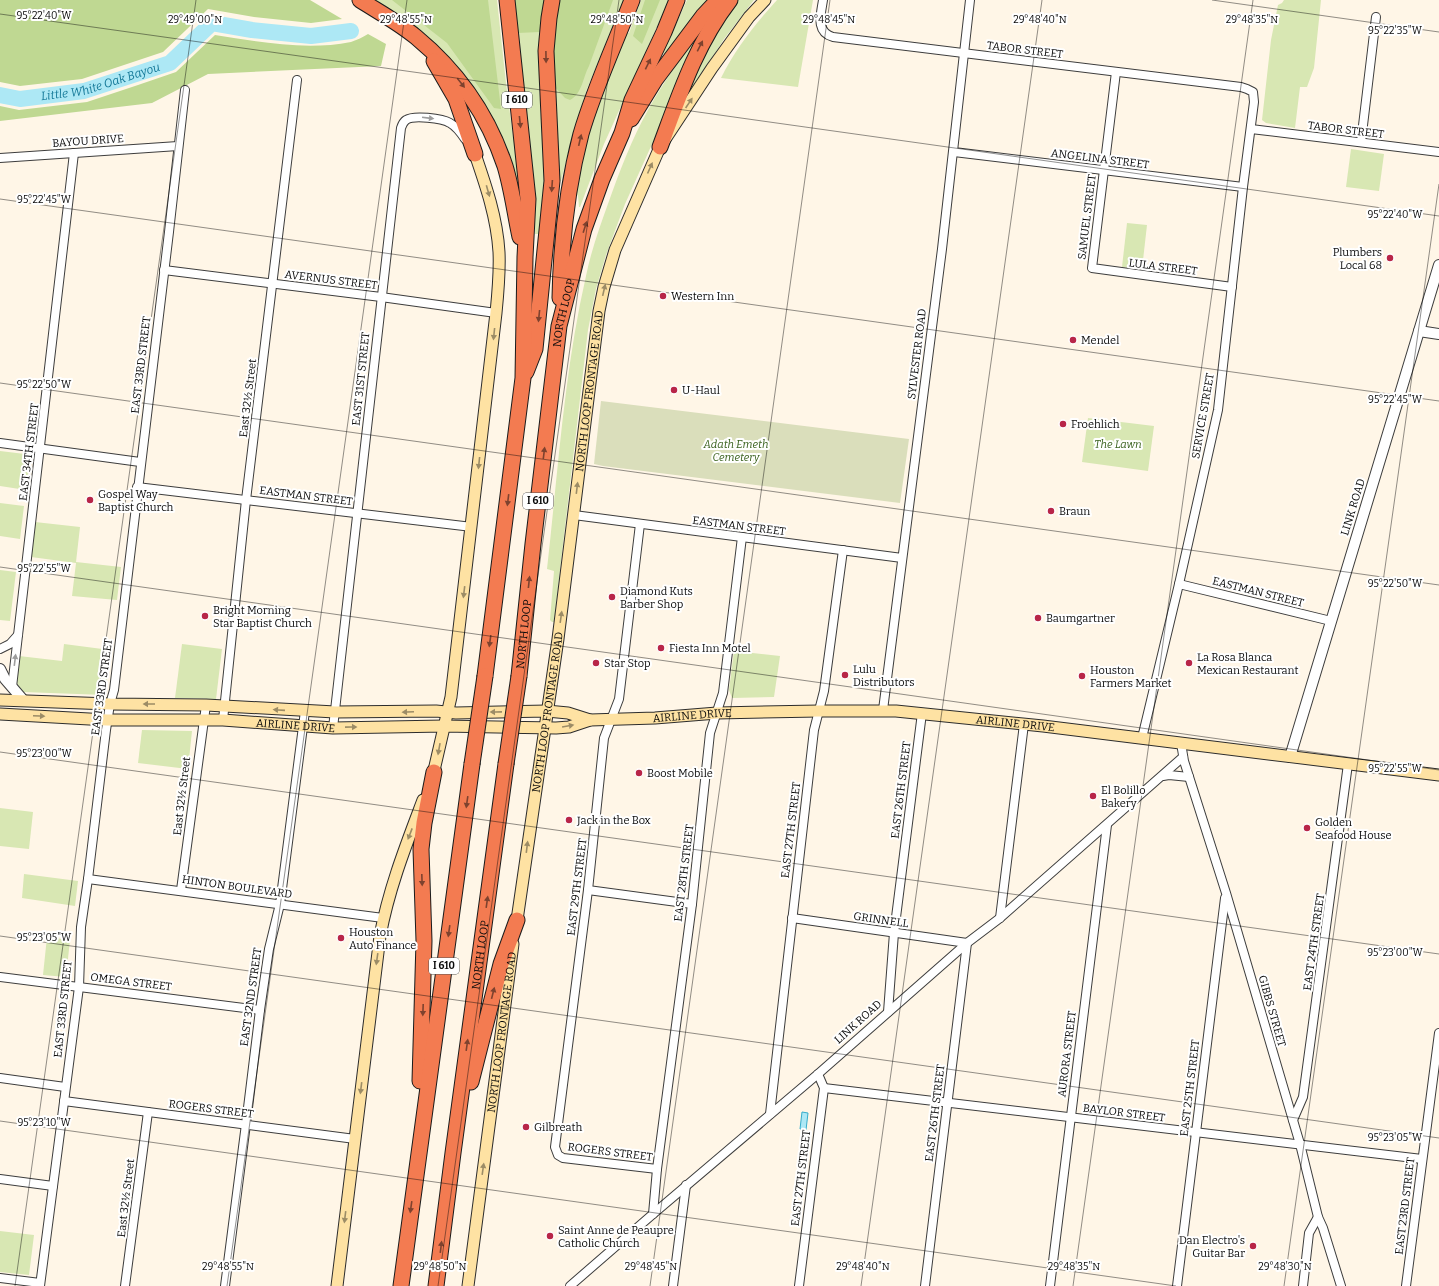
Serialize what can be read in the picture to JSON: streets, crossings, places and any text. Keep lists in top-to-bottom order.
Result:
{
  "streets": {
    "highway": ["I 610", "NORTH LOOP"],
    "main road": ["NORTH LOOP FRONTAGE ROAD", "AIRLINE DRIVE"],
    "street": [
      "TABOR STREET",
      "BAYOU DRIVE",
      "ANGELINA STREET",
      "SAMUEL STREET",
      "LULA STREET",
      "AVERNUS STREET",
      "SYLVESTER ROAD",
      "EAST 33RD STREET",
      "EAST 31ST STREET",
      "East 32½ Street",
      "SERVICE STREET",
      "EAST 34TH STREET",
      "EASTMAN STREET",
      "LINK ROAD",
      "EAST 26TH STREET",
      "EAST 27TH STREET",
      "EAST 28TH STREET",
      "HINTON BOULEVARD",
      "EAST 29TH STREET",
      "GRINNELL",
      "EAST 24TH STREET",
      "OMEGA STREET",
      "EAST 32ND STREET",
      "GIBBS STREET",
      "AURORA STREET",
      "EAST 25TH STREET",
      "ROGERS STREET",
      "BAYLOR STREET",
      "EAST 23RD STREET"
    ]
  },
  "crossings": [
    ["TABOR STREET", "SAMUEL STREET"],
    ["TABOR STREET", "SYLVESTER ROAD"],
    ["TABOR STREET", "SERVICE STREET"],
    ["BAYOU DRIVE", "EAST 33RD STREET"],
    ["BAYOU DRIVE", "EAST 34TH STREET"],
    ["ANGELINA STREET", "SAMUEL STREET"],
    ["ANGELINA STREET", "SYLVESTER ROAD"],
    ["ANGELINA STREET", "SERVICE STREET"],
    ["SAMUEL STREET", "LULA STREET"],
    ["LULA STREET", "SERVICE STREET"],
    ["AVERNUS STREET", "EAST 33RD STREET"],
    ["AVERNUS STREET", "EAST 31ST STREET"],
    ["AVERNUS STREET", "East 32½ Street"],
    ["SYLVESTER ROAD", "EASTMAN STREET"],
    ["SYLVESTER ROAD", "AIRLINE DRIVE"],
    ["EAST 33RD STREET", "EASTMAN STREET"],
    ["EAST 33RD STREET", "AIRLINE DRIVE"],
    ["EAST 33RD STREET", "HINTON BOULEVARD"],
    ["EAST 33RD STREET", "OMEGA STREET"],
    ["EAST 33RD STREET", "ROGERS STREET"],
    ["EAST 31ST STREET", "EASTMAN STREET"],
    ["EAST 31ST STREET", "AIRLINE DRIVE"],
    ["NORTH LOOP FRONTAGE ROAD", "EASTMAN STREET"],
    ["NORTH LOOP FRONTAGE ROAD", "AIRLINE DRIVE"],
    ["East 32½ Street", "EASTMAN STREET"],
    ["East 32½ Street", "AIRLINE DRIVE"],
    ["East 32½ Street", "HINTON BOULEVARD"],
    ["East 32½ Street", "ROGERS STREET"],
    ["SERVICE STREET", "EASTMAN STREET"],
    ["SERVICE STREET", "AIRLINE DRIVE"],
    ["EASTMAN STREET", "LINK ROAD"],
    ["EASTMAN STREET", "EAST 27TH STREET"],
    ["EASTMAN STREET", "EAST 28TH STREET"],
    ["EASTMAN STREET", "EAST 29TH STREET"],
    ["LINK ROAD", "AIRLINE DRIVE"],
    ["LINK ROAD", "EAST 26TH STREET"],
    ["LINK ROAD", "EAST 27TH STREET"],
    ["LINK ROAD", "EAST 28TH STREET"],
    ["LINK ROAD", "GRINNELL"],
    ["LINK ROAD", "GIBBS STREET"],
    ["LINK ROAD", "AURORA STREET"],
    ["AIRLINE DRIVE", "EAST 26TH STREET"],
    ["AIRLINE DRIVE", "EAST 27TH STREET"],
    ["AIRLINE DRIVE", "EAST 28TH STREET"],
    ["AIRLINE DRIVE", "EAST 29TH STREET"],
    ["AIRLINE DRIVE", "EAST 24TH STREET"],
    ["AIRLINE DRIVE", "EAST 32ND STREET"],
    ["AIRLINE DRIVE", "GIBBS STREET"],
    ["EAST 26TH STREET", "GRINNELL"],
    ["EAST 26TH STREET", "BAYLOR STREET"],
    ["EAST 27TH STREET", "GRINNELL"],
    ["EAST 27TH STREET", "BAYLOR STREET"],
    ["EAST 28TH STREET", "ROGERS STREET"],
    ["HINTON BOULEVARD", "EAST 32ND STREET"],
    ["EAST 29TH STREET", "ROGERS STREET"],
    ["EAST 24TH STREET", "GIBBS STREET"],
    ["OMEGA STREET", "EAST 32ND STREET"],
    ["EAST 32ND STREET", "ROGERS STREET"],
    ["GIBBS STREET", "EAST 25TH STREET"],
    ["GIBBS STREET", "BAYLOR STREET"],
    ["AURORA STREET", "BAYLOR STREET"],
    ["EAST 25TH STREET", "BAYLOR STREET"],
    ["BAYLOR STREET", "EAST 23RD STREET"]
  ],
  "one_way": ["NORTH LOOP FRONTAGE ROAD"],
  "water": ["Little White Oak Bayou"],
  "parks": ["Adath Emeth Cemetery", "The Lawn"],
  "places": [
    "Plumbers Local 68",
    "Western Inn",
    "Mendel",
    "U-Haul",
    "Froehlich",
    "Gospel Way Baptist Church",
    "Braun",
    "Diamond Kuts Barber Shop",
    "Bright Morning Star Baptist Church",
    "Baumgartner",
    "Fiesta Inn Motel",
    "Star Stop",
    "La Rosa Blanca Mexican Restaurant",
    "Lulu Distributors",
    "Houston Farmers Market",
    "Boost Mobile",
    "El Bolillo Bakery",
    "Jack in the Box",
    "Golden Seafood House",
    "Houston Auto Finance",
    "Gilbreath",
    "Saint Anne de Peaupre Catholic Church",
    "Dan Electro's Guitar Bar"
  ],
  "coordinates": [
    "95°22'40\"W",
    "29°49'00\"N",
    "29°48'55\"N",
    "29°48'50\"N",
    "29°48'45\"N",
    "29°48'40\"N",
    "29°48'35\"N",
    "95°22'35\"W",
    "95°22'45\"W",
    "95°22'50\"W",
    "95°22'55\"W",
    "95°23'00\"W",
    "95°23'05\"W",
    "95°23'10\"W",
    "29°48'30\"N"
  ]
}
